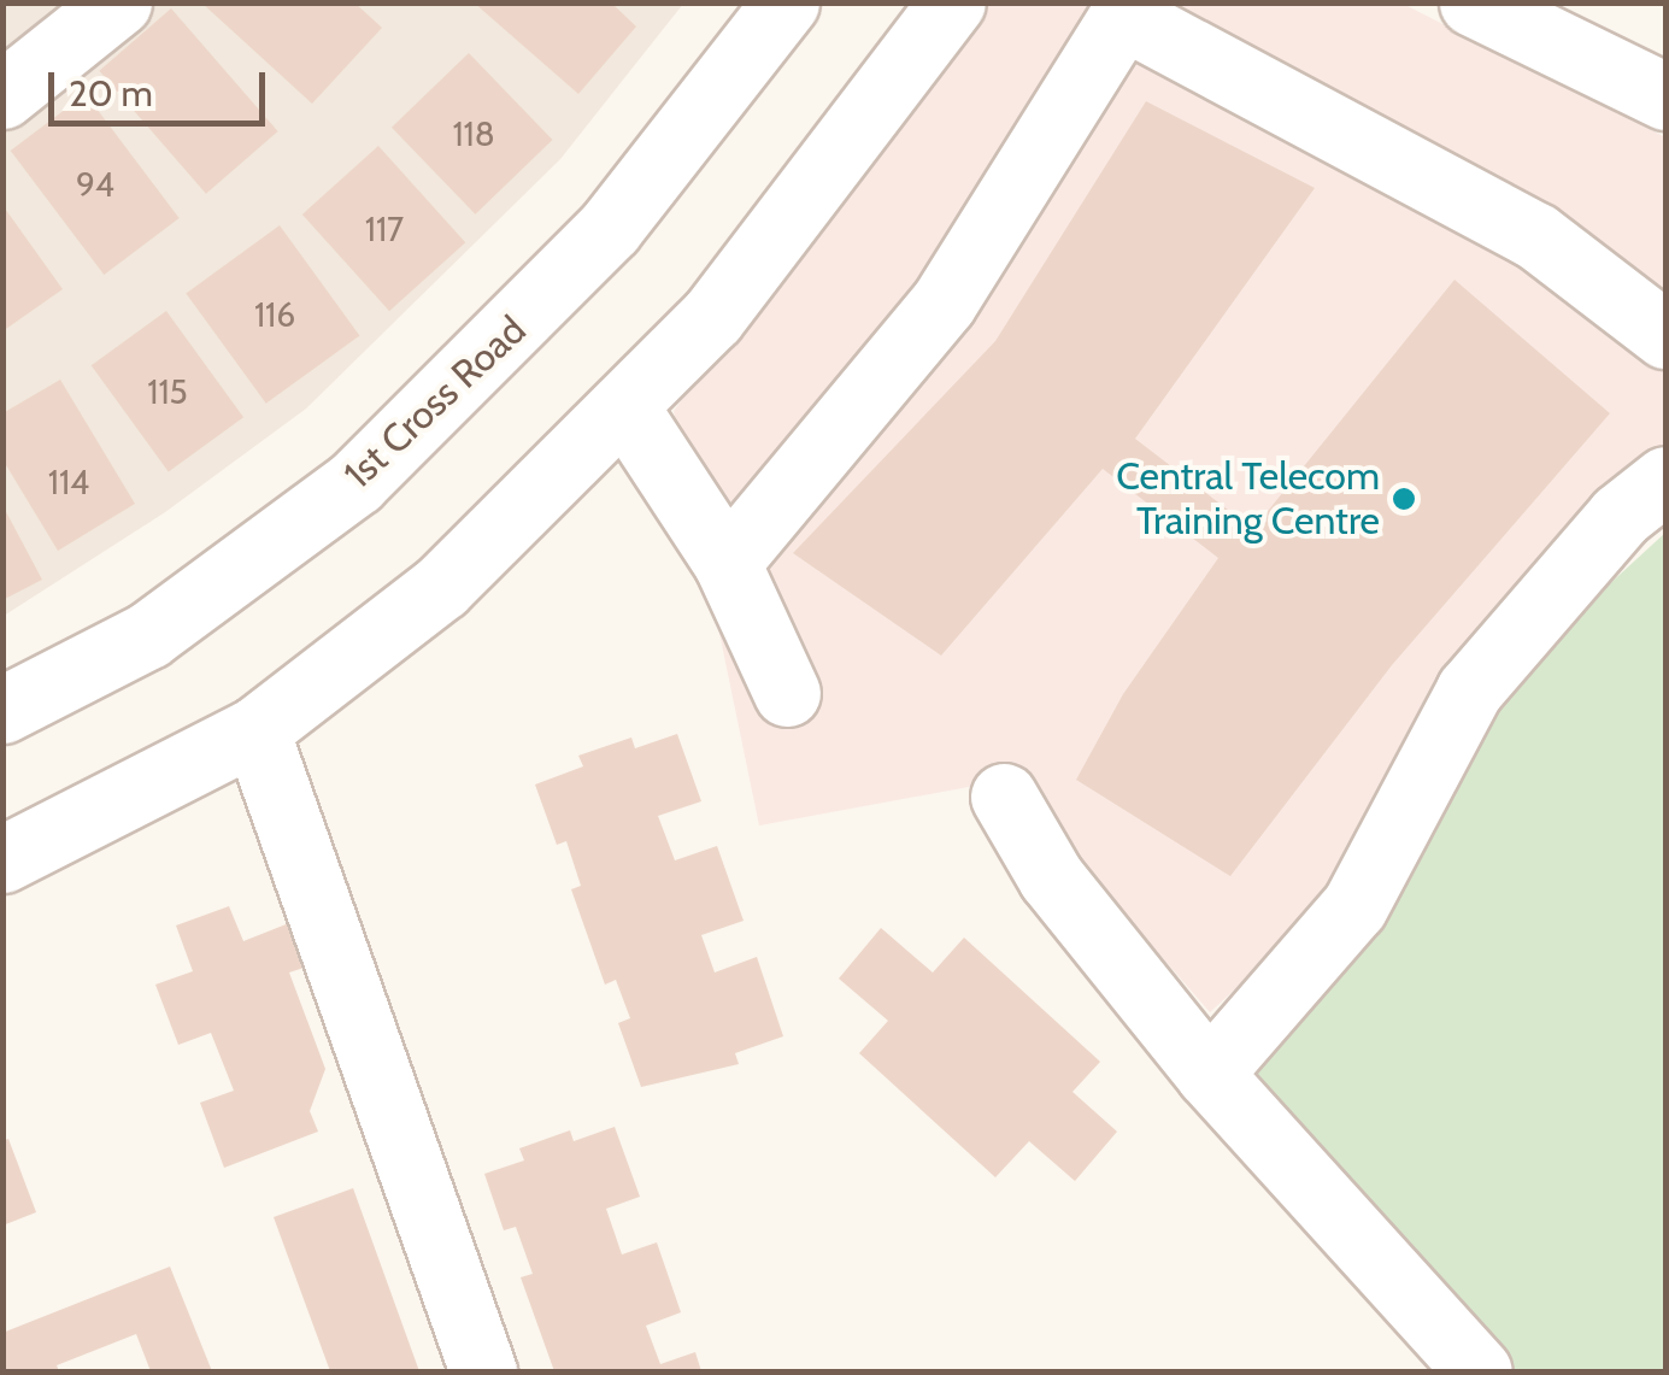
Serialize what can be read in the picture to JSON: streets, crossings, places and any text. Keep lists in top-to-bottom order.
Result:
{
  "streets": {
    "street": ["1st Cross Road"]
  },
  "places": ["Central Telecom Training Centre"],
  "house_numbers": [
    "118",
    "94",
    "117",
    "116",
    "115",
    "114"
  ],
  "scale_bar": "20 m"
}
